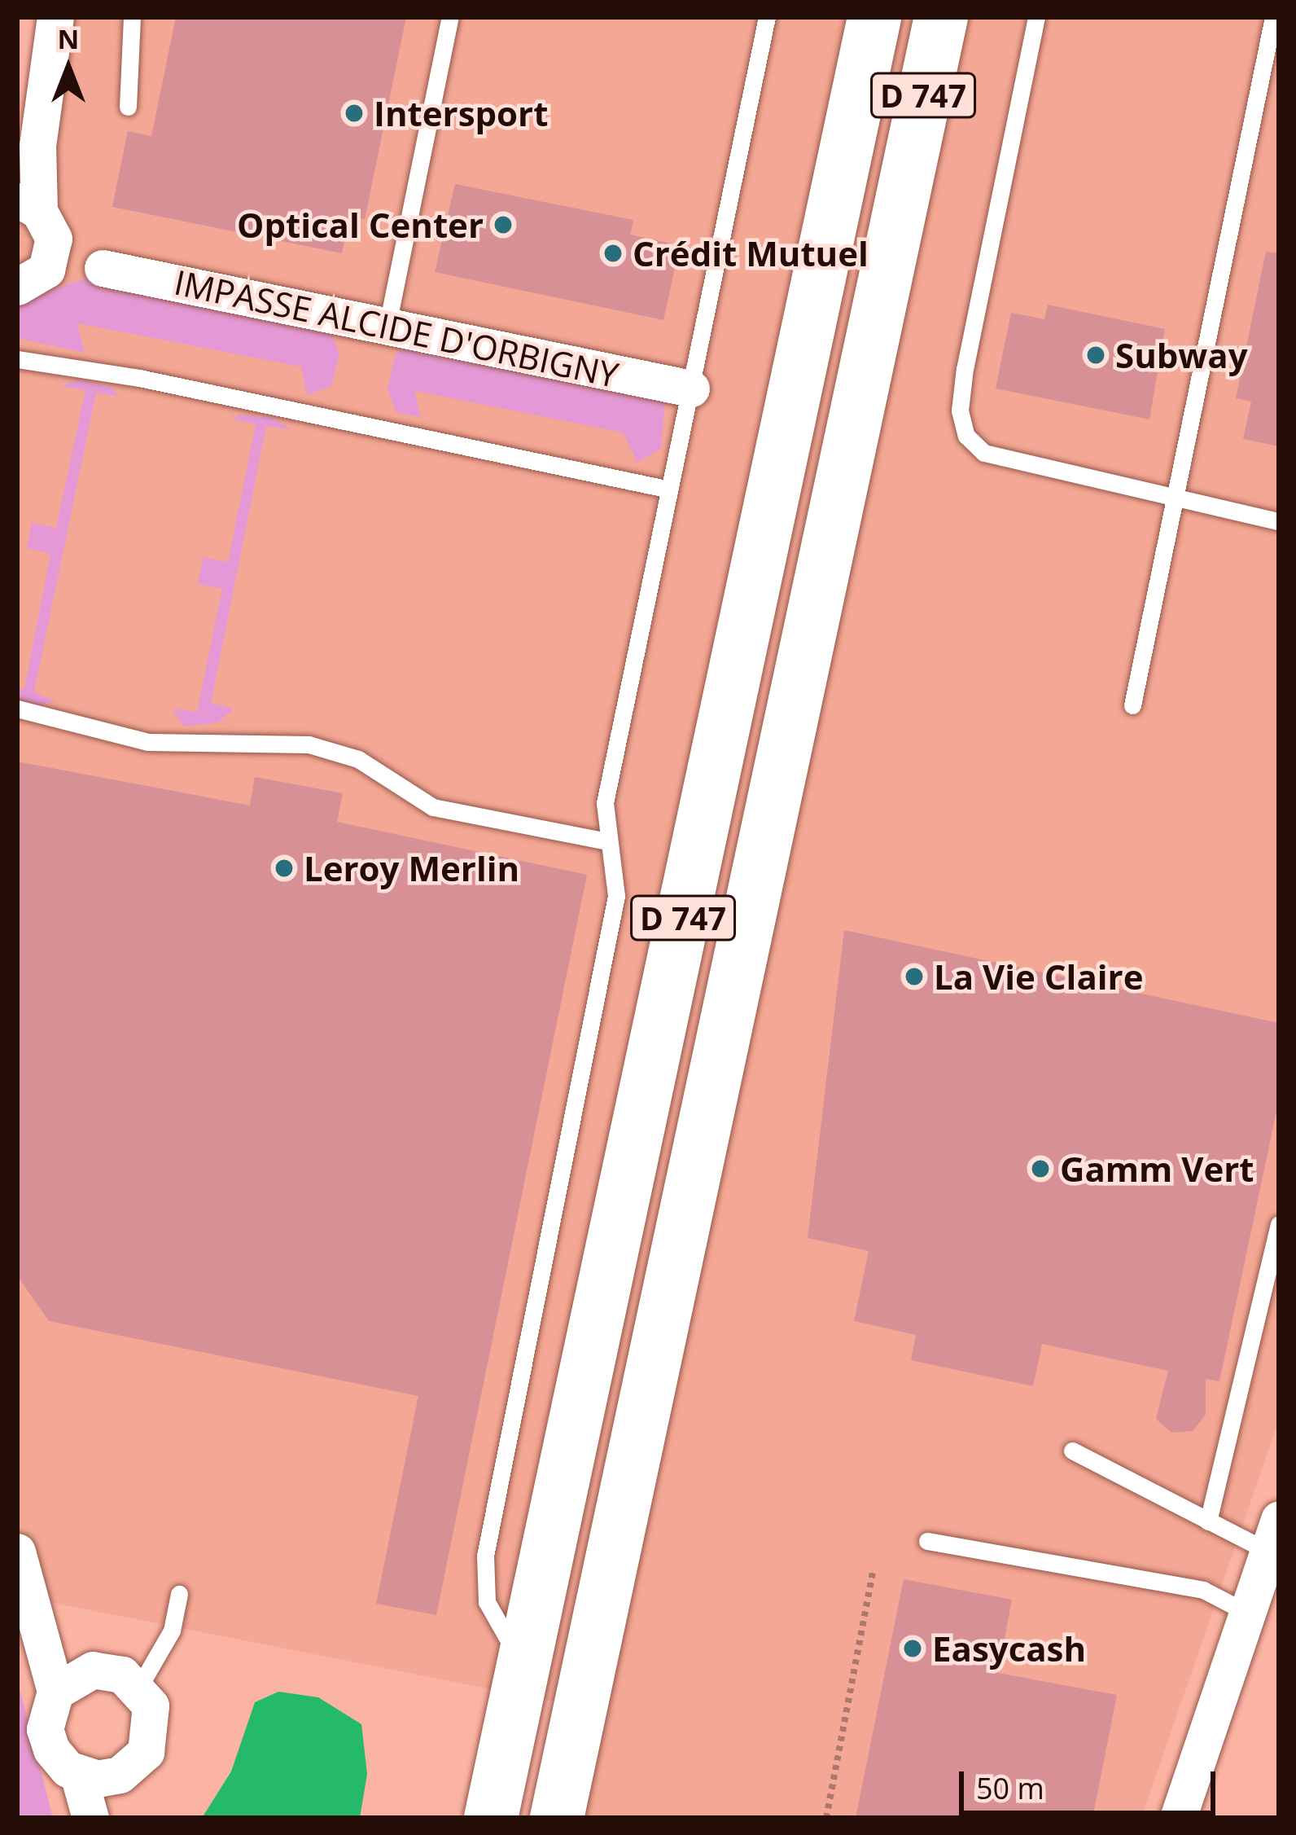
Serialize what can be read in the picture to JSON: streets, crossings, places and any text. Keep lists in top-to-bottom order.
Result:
{
  "streets": {
    "highway": ["D 747"],
    "street": ["IMPASSE ALCIDE D'ORBIGNY"]
  },
  "places": [
    "Intersport",
    "Optical Center",
    "Crédit Mutuel",
    "Subway",
    "Leroy Merlin",
    "La Vie Claire",
    "Gamm Vert",
    "Easycash"
  ],
  "scale_bar": "50 m",
  "north": "top"
}
